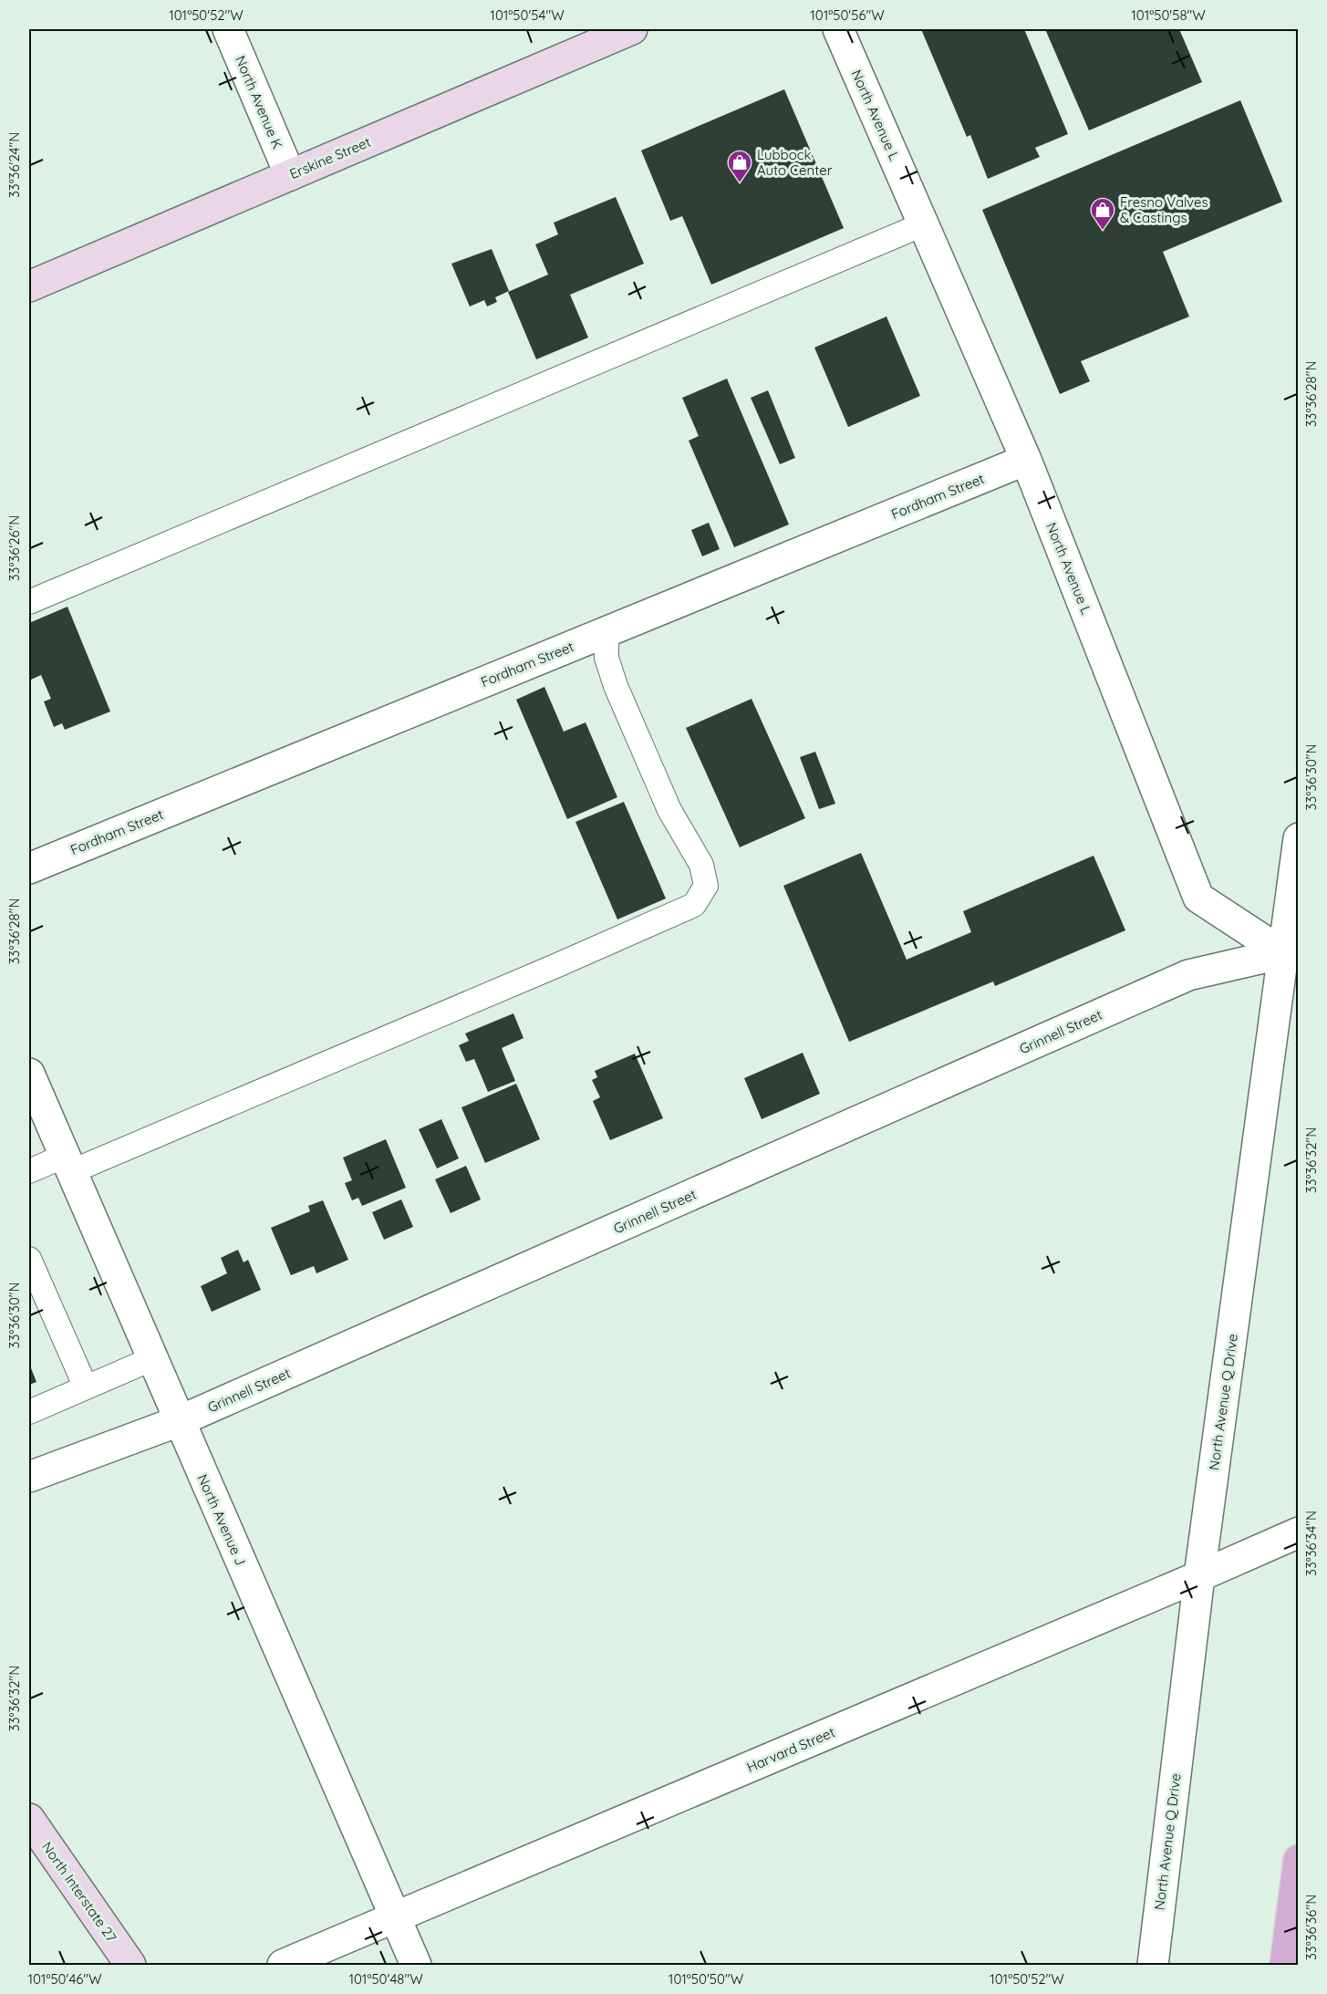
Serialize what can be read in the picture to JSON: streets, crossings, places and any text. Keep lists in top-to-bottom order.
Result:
{
  "streets": {
    "main road": ["Erskine Street", "North Interstate 27"],
    "street": [
      "North Avenue K",
      "North Avenue L",
      "Fordham Street",
      "Grinnell Street",
      "North Avenue Q Drive",
      "North Avenue J",
      "Harvard Street"
    ]
  },
  "crossings": [
    ["North Avenue K", "Erskine Street"],
    ["North Avenue L", "Fordham Street"],
    ["North Avenue L", "Grinnell Street"],
    ["North Avenue L", "North Avenue Q Drive"],
    ["Grinnell Street", "North Avenue Q Drive"],
    ["Grinnell Street", "North Avenue J"],
    ["North Avenue Q Drive", "Harvard Street"],
    ["North Avenue J", "Harvard Street"]
  ],
  "places": {
    "shop": ["Lubbock Auto Center", "Fresno Valves & Castings"]
  },
  "coordinates": [
    "101°50'52\"W",
    "101°50'54\"W",
    "101°50'56\"W",
    "101°50'58\"W",
    "33°36'24\"N",
    "33°36'28\"N",
    "33°36'26\"N",
    "33°36'30\"N",
    "33°36'32\"N",
    "33°36'34\"N",
    "33°36'36\"N",
    "101°50'46\"W",
    "101°50'48\"W",
    "101°50'50\"W"
  ]
}
